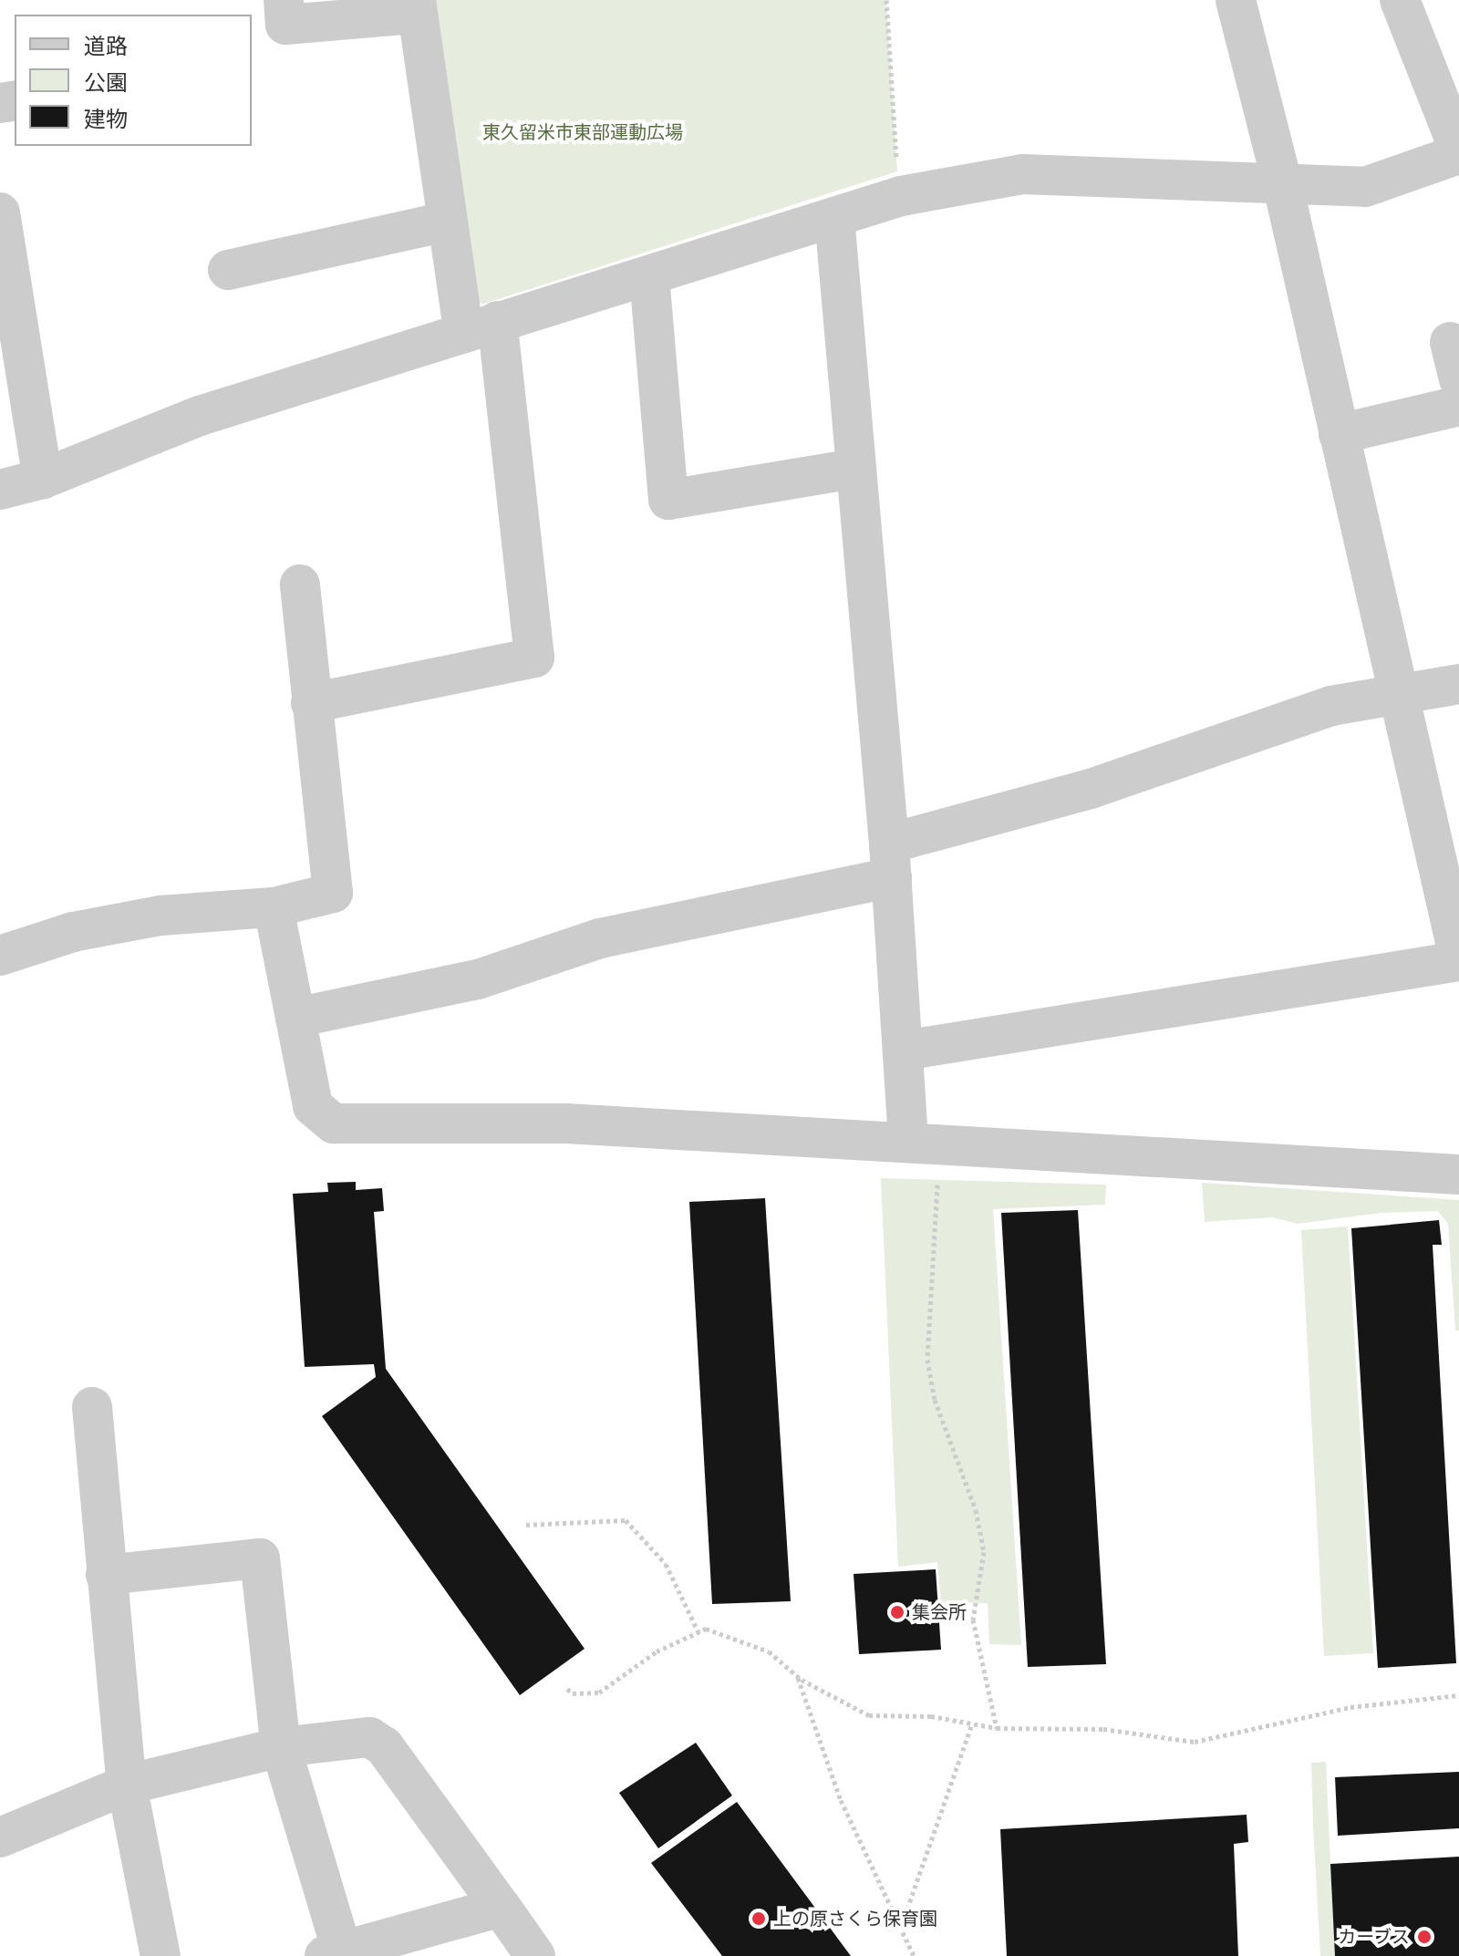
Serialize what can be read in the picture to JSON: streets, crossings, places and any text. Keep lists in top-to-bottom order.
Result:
{
  "parks": ["東久留米市東部運動広場"],
  "places": ["集会所", "上の原さくら保育園", "カーブス"],
  "legend": ["道路", "公園", "建物"]
}
